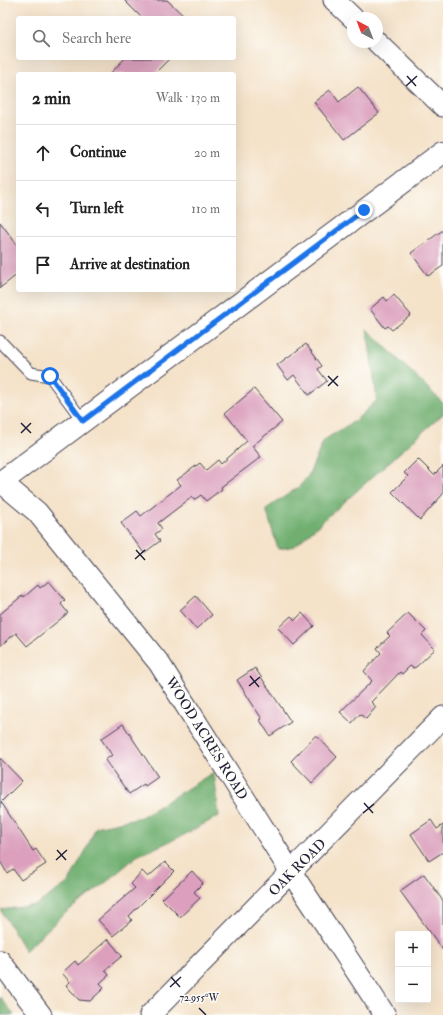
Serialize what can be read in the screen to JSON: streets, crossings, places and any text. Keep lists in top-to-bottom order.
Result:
{
  "streets": {
    "street": ["WOOD ACRES ROAD", "OAK ROAD"]
  },
  "crossings": [
    ["WOOD ACRES ROAD", "OAK ROAD"]
  ],
  "north": "top left",
  "page": {
    "search": "Search here",
    "heading": ["2 min", "Walk · 130 m"],
    "list": [
      ["Continue", "20 m"],
      ["Turn left", "110 m"],
      "Arrive at destination"
    ],
    "map_buttons": ["+", "−"]
  },
  "coordinates": ["72.955°W"]
}
